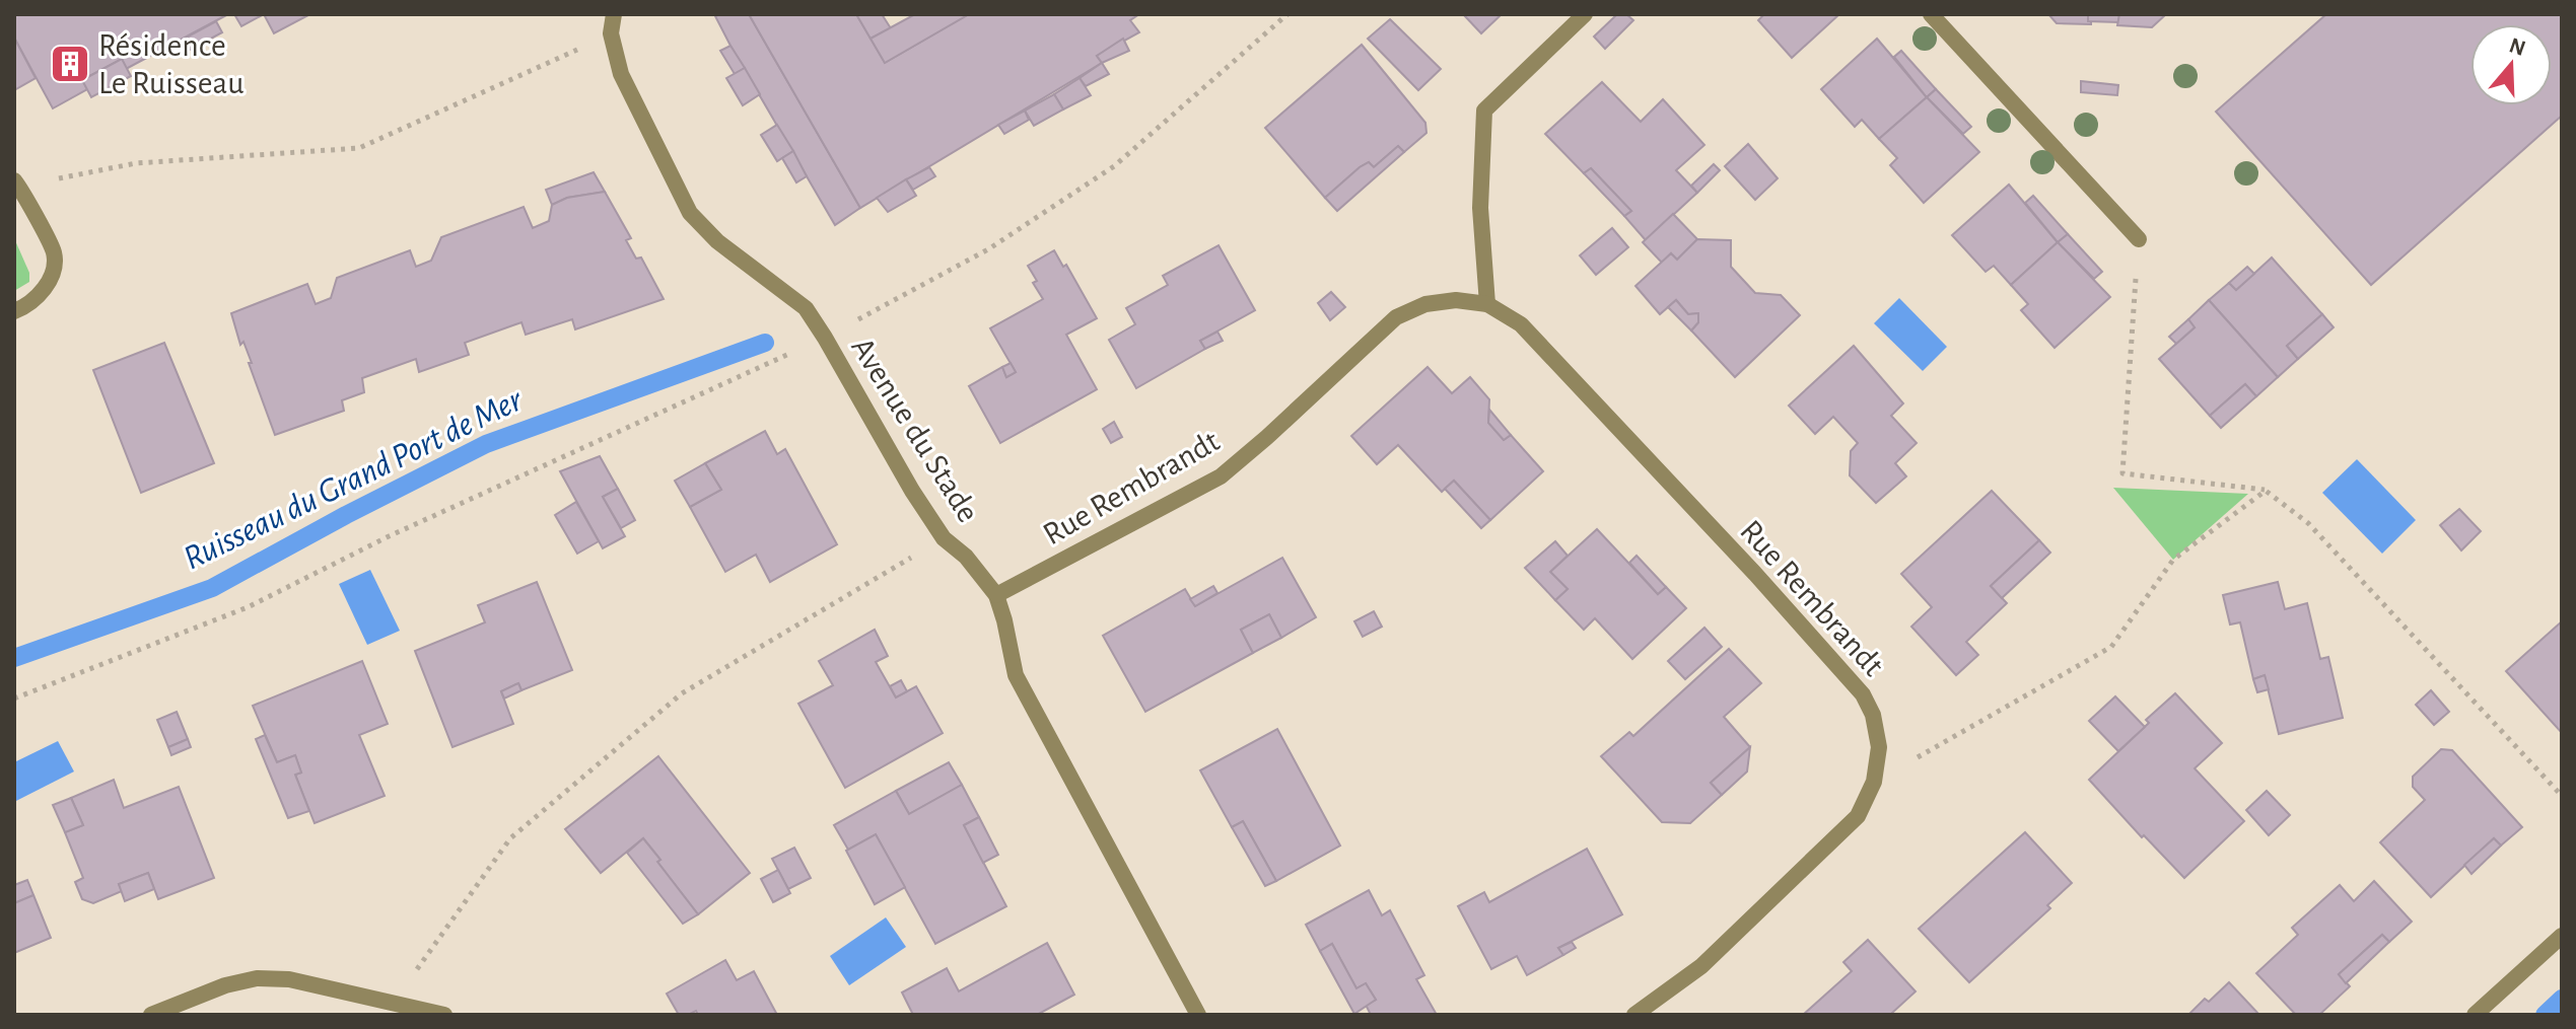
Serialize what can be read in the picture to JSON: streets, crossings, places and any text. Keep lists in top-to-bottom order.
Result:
{
  "streets": {
    "street": ["Avenue du Stade", "Rue Rembrandt"]
  },
  "crossings": [
    ["Avenue du Stade", "Rue Rembrandt"]
  ],
  "water": ["Ruisseau du Grand Port de Mer"],
  "places": {
    "building": ["Résidence Le Ruisseau"]
  },
  "north": "top"
}
